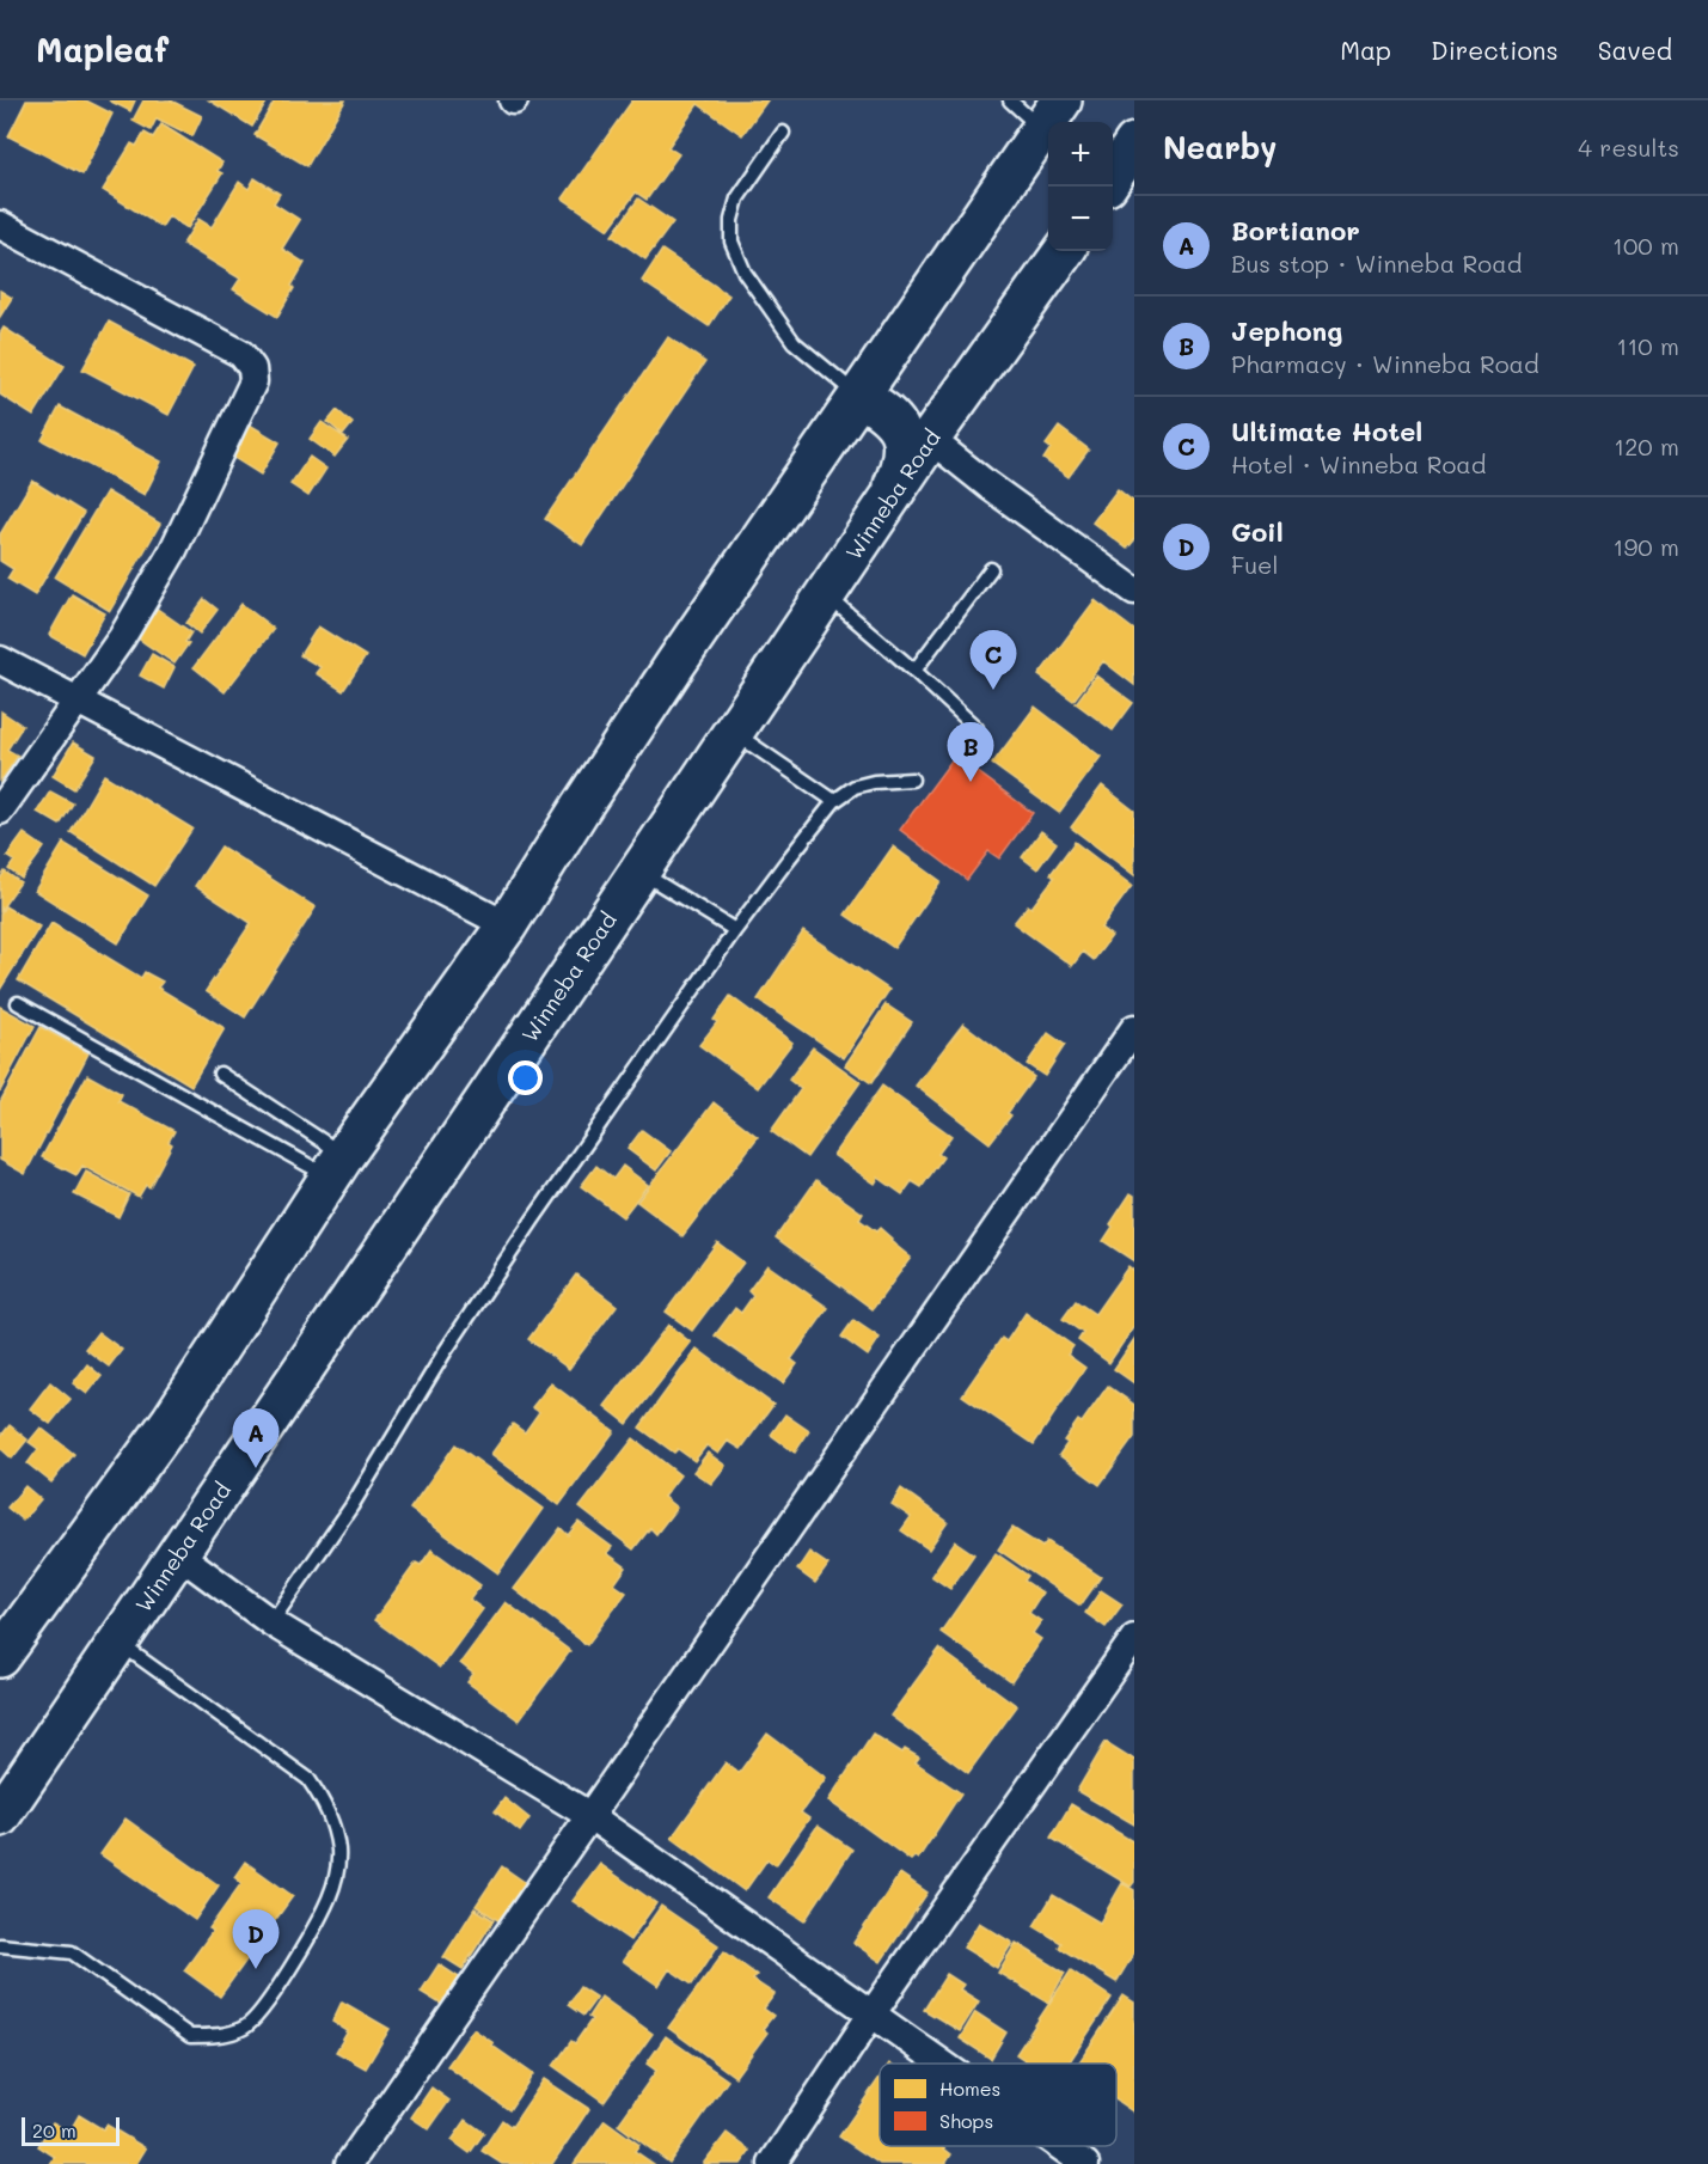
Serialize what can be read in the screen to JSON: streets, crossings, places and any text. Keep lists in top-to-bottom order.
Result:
{
  "streets": {
    "highway": ["Winneba Road"]
  },
  "legend": ["Homes", "Shops"],
  "scale_bar": "20 m",
  "page": {
    "header": "Mapleaf",
    "nav": ["Map", "Directions", "Saved"],
    "heading": ["Nearby", "4 results"],
    "map_buttons": ["+", "−"],
    "list": [
      {
        "mark": "A",
        "name": "Bortianor",
        "note": "Bus stop · Winneba Road",
        "value": "100 m"
      },
      {
        "mark": "B",
        "name": "Jephong",
        "note": "Pharmacy · Winneba Road",
        "value": "110 m"
      },
      {
        "mark": "C",
        "name": "Ultimate Hotel",
        "note": "Hotel · Winneba Road",
        "value": "120 m"
      },
      {
        "mark": "D",
        "name": "Goil",
        "note": "Fuel",
        "value": "190 m"
      }
    ],
    "pins": [
      "C",
      "B",
      "A",
      "D"
    ],
    "scale": "20 m"
  }
}
